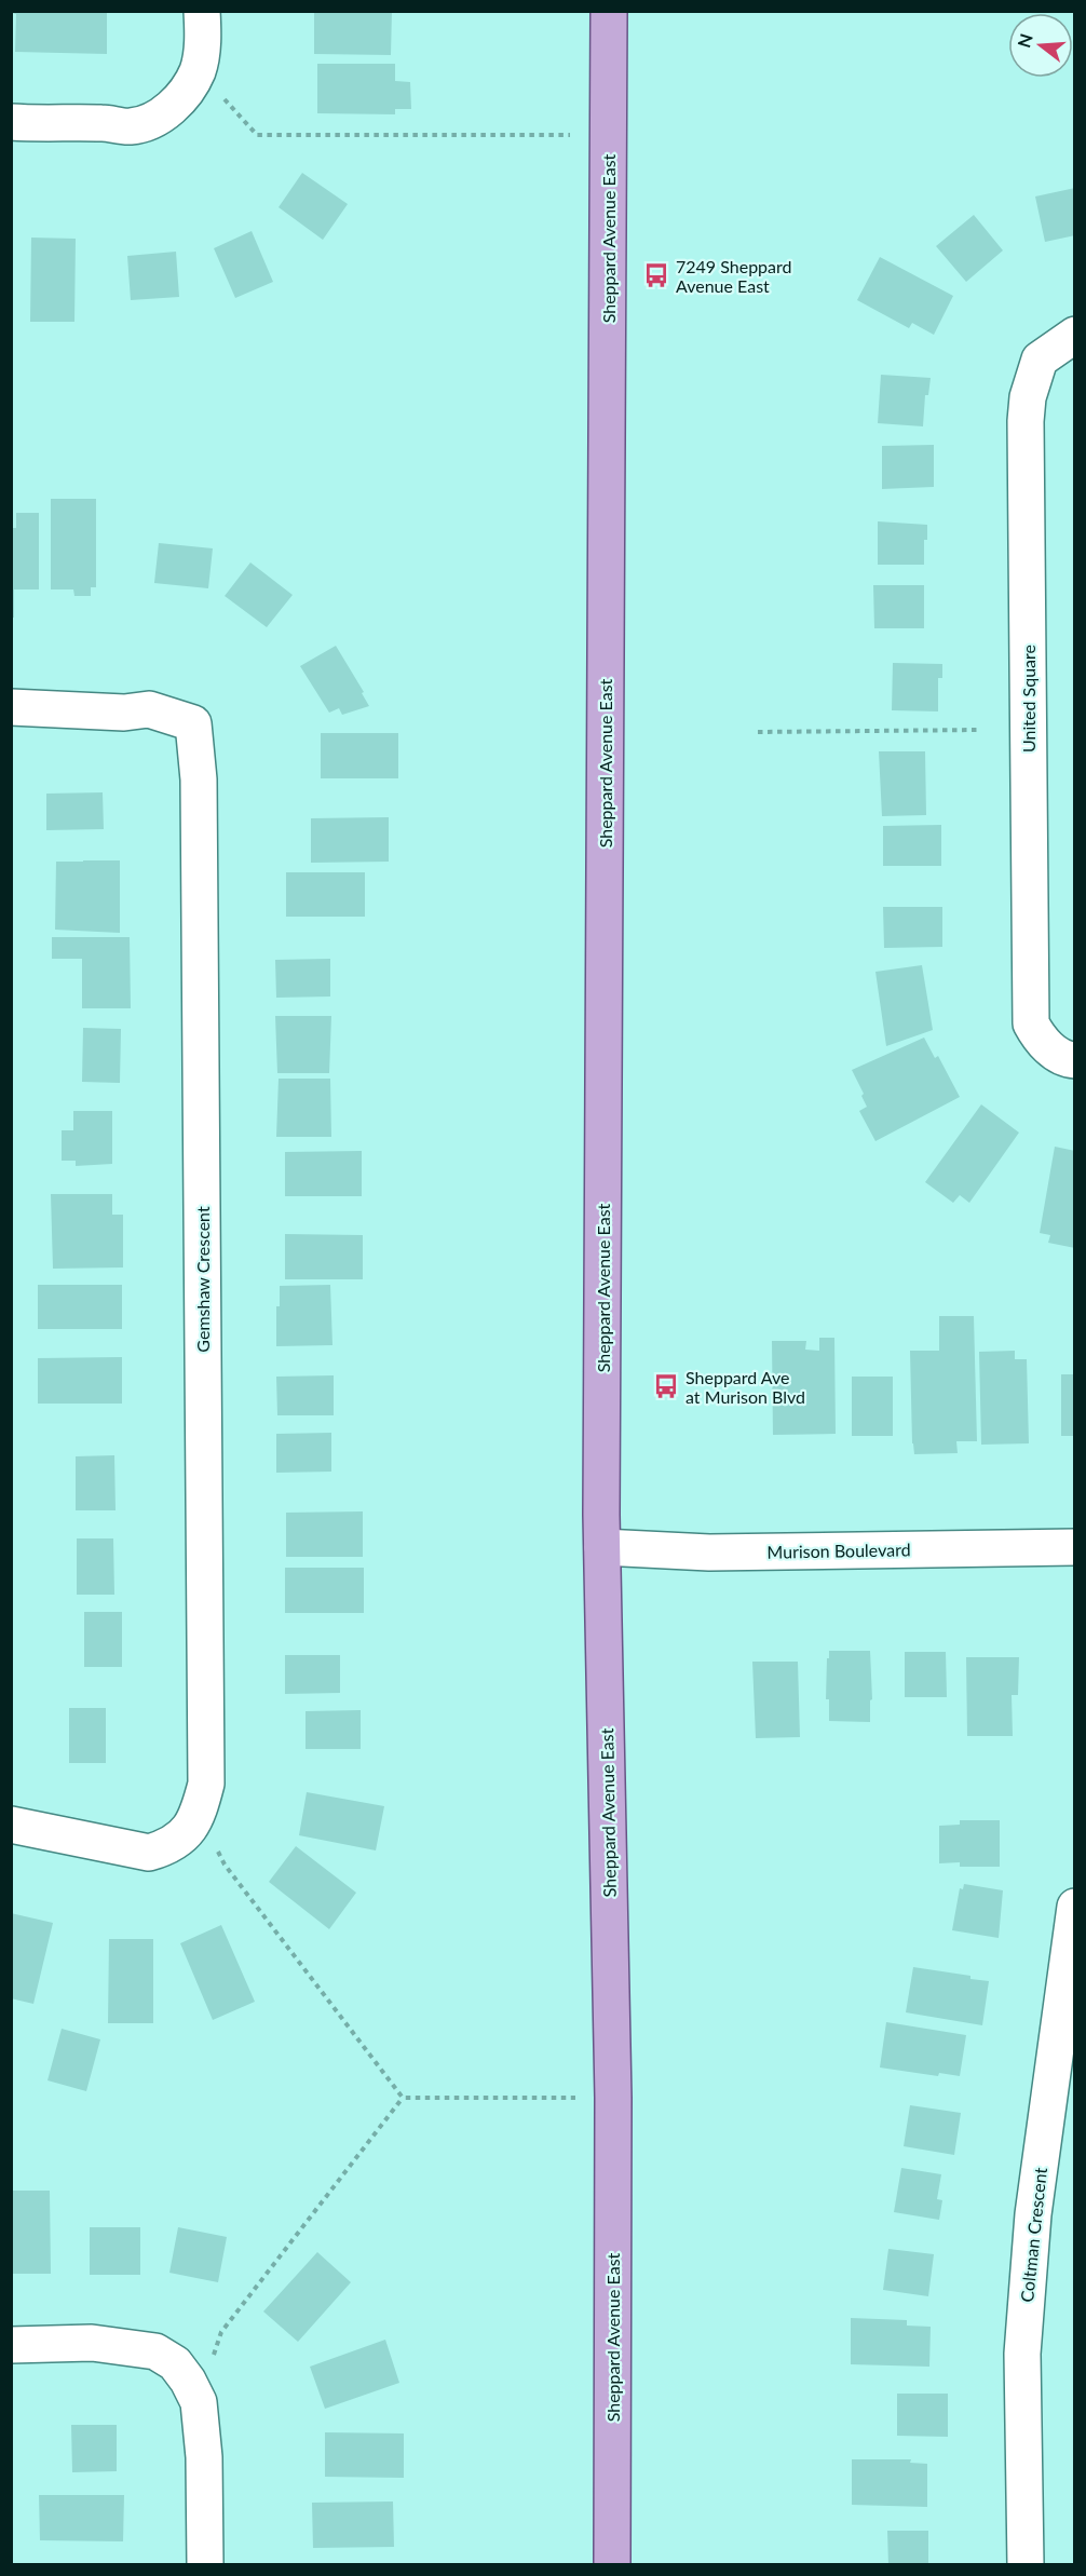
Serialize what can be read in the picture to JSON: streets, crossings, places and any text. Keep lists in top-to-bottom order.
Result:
{
  "streets": {
    "main road": ["Sheppard Avenue East"],
    "street": [
      "United Square",
      "Gemshaw Crescent",
      "Murison Boulevard",
      "Coltman Crescent"
    ]
  },
  "crossings": [
    ["Sheppard Avenue East", "Murison Boulevard"]
  ],
  "places": {
    "bus stop": ["7249 Sheppard Avenue East", "Sheppard Ave at Murison Blvd"]
  },
  "north": "left"
}
